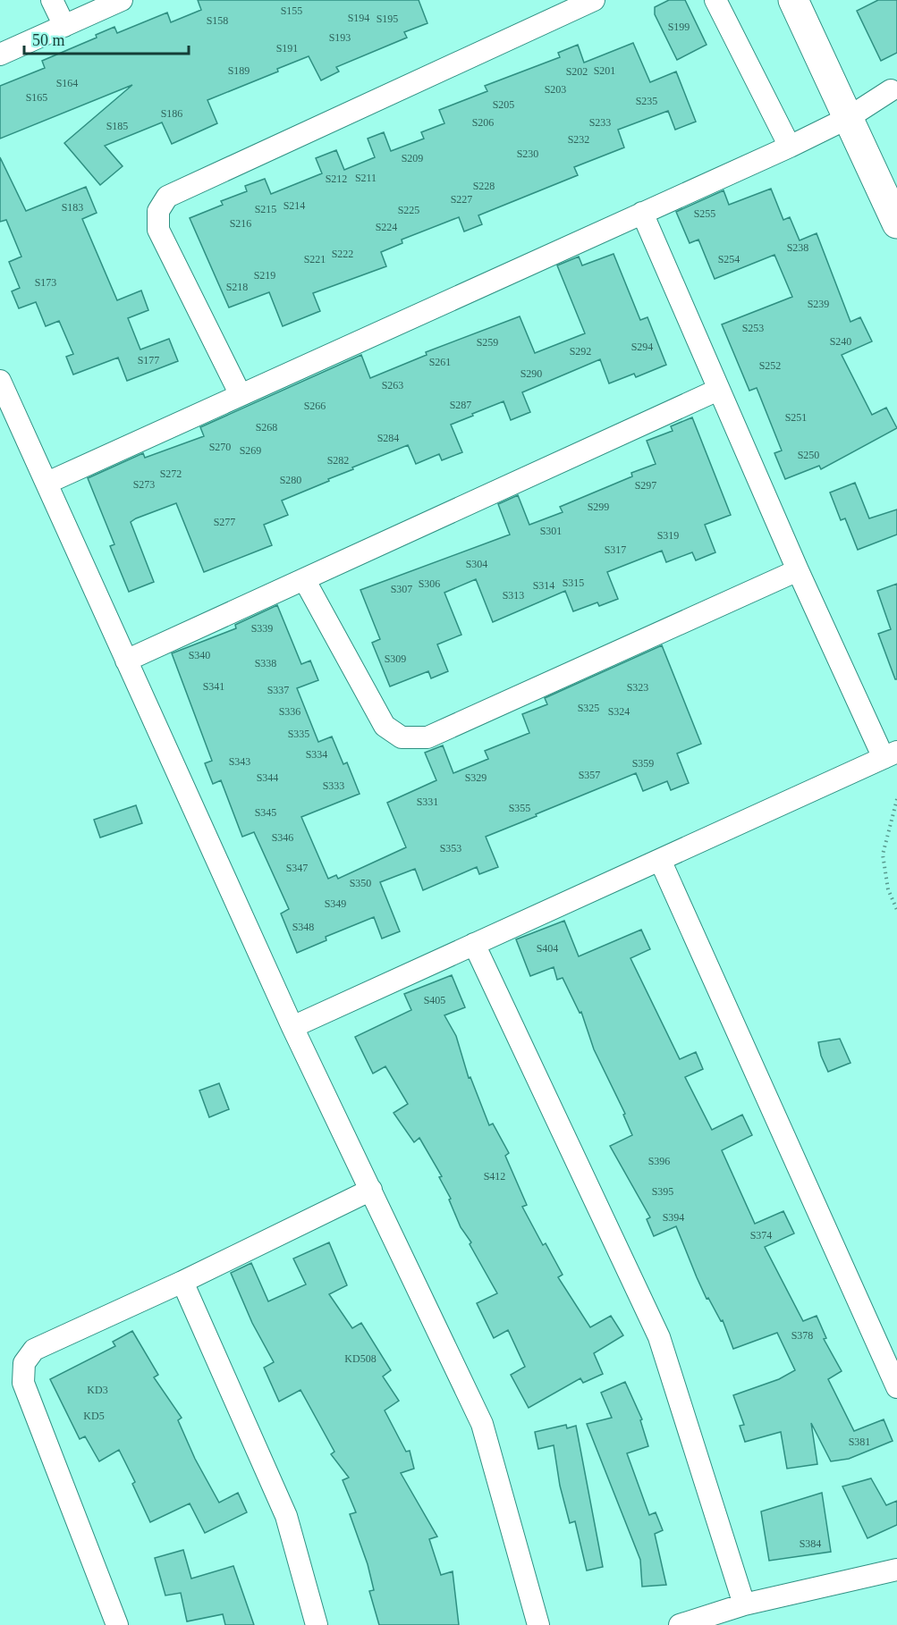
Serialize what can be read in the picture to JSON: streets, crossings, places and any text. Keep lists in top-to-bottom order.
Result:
{
  "house_numbers": [
    "S155",
    "S194",
    "S195",
    "S158",
    "S199",
    "S193",
    "S191",
    "S189",
    "S201",
    "S202",
    "S164",
    "S203",
    "S165",
    "S235",
    "S205",
    "S186",
    "S206",
    "S233",
    "S185",
    "S232",
    "S230",
    "S209",
    "S211",
    "S212",
    "S228",
    "S227",
    "S214",
    "S183",
    "S215",
    "S225",
    "S255",
    "S216",
    "S224",
    "S238",
    "S222",
    "S221",
    "S254",
    "S219",
    "S173",
    "S218",
    "S239",
    "S253",
    "S240",
    "S259",
    "S294",
    "S292",
    "S177",
    "S261",
    "S252",
    "S290",
    "S263",
    "S287",
    "S266",
    "S251",
    "S268",
    "S284",
    "S270",
    "S269",
    "S250",
    "S282",
    "S272",
    "S280",
    "S273",
    "S297",
    "S299",
    "S277",
    "S301",
    "S319",
    "S317",
    "S304",
    "S315",
    "S306",
    "S314",
    "S307",
    "S313",
    "S339",
    "S340",
    "S309",
    "S338",
    "S341",
    "S323",
    "S337",
    "S325",
    "S336",
    "S324",
    "S335",
    "S334",
    "S343",
    "S359",
    "S357",
    "S344",
    "S329",
    "S333",
    "S331",
    "S355",
    "S345",
    "S346",
    "S353",
    "S347",
    "S350",
    "S349",
    "S348",
    "S404",
    "S405",
    "S396",
    "S412",
    "S395",
    "S394",
    "S374",
    "S378",
    "KD508",
    "KD3",
    "KD5",
    "S381",
    "S384"
  ],
  "scale_bar": "50 m"
}
